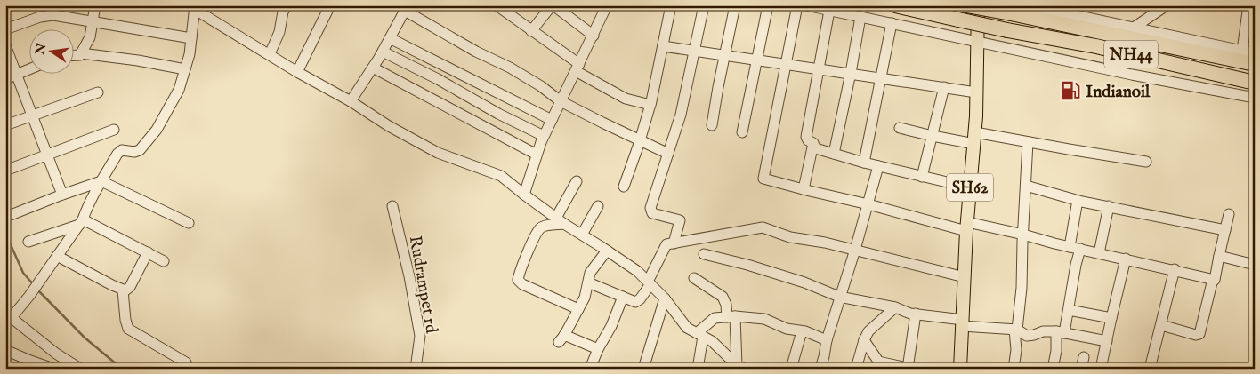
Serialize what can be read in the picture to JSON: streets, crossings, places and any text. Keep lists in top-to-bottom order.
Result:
{
  "streets": {
    "highway": ["NH44"],
    "main road": ["SH62"],
    "street": ["Rudrampet rd"]
  },
  "places": {
    "fuel station": ["Indianoil"]
  },
  "north": "left"
}
